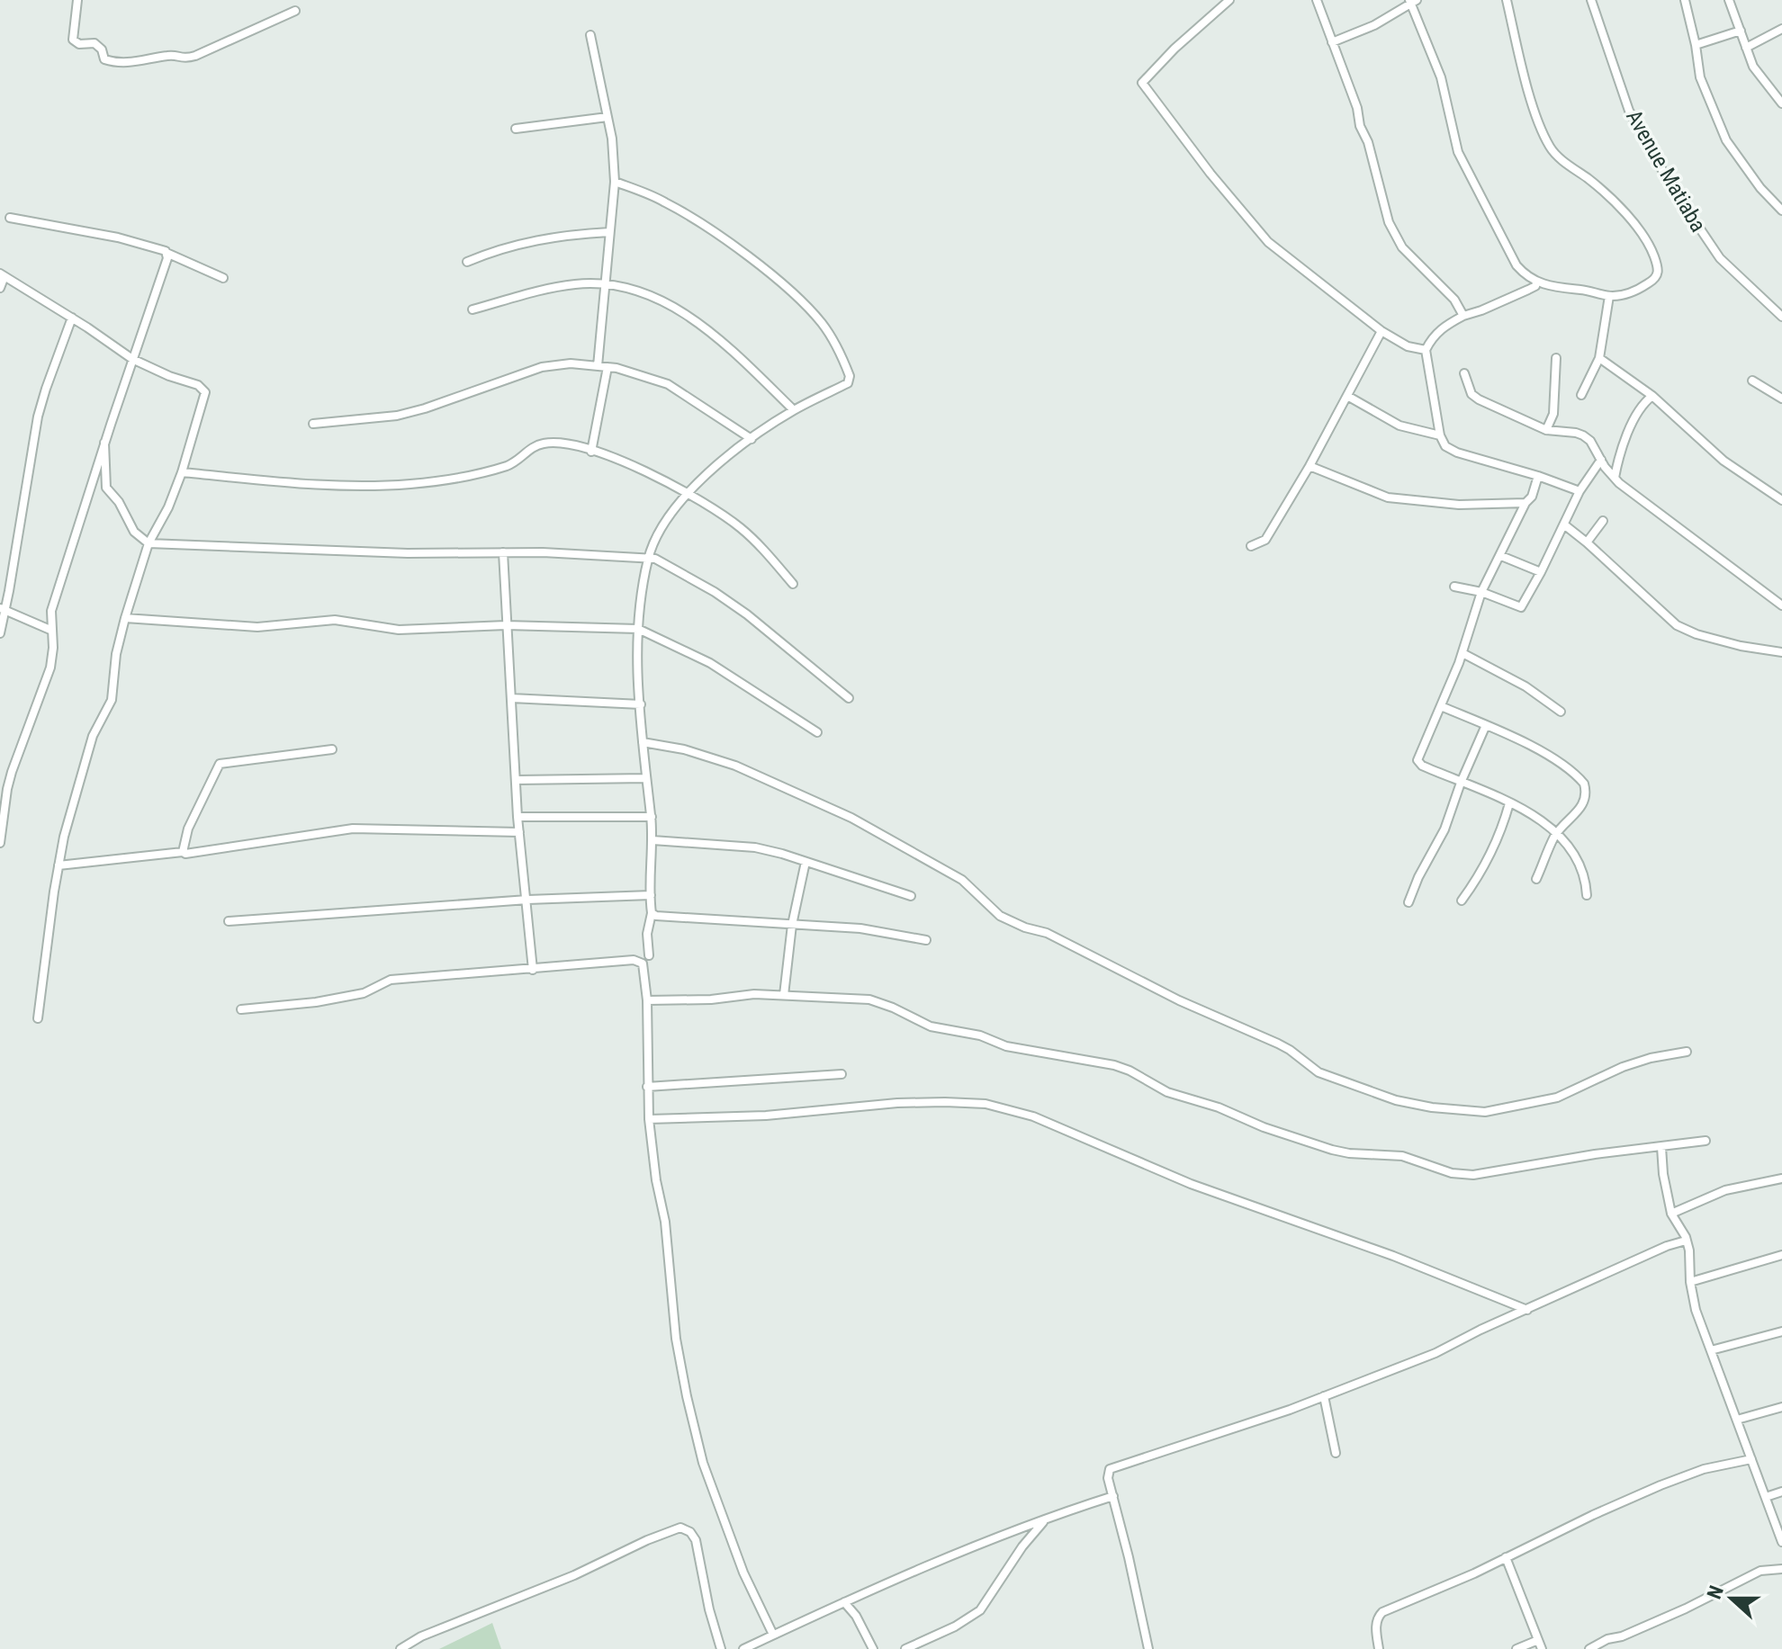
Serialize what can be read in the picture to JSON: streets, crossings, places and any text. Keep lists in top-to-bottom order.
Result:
{
  "streets": {
    "street": ["Avenue Matiaba"]
  },
  "north": "left"
}
